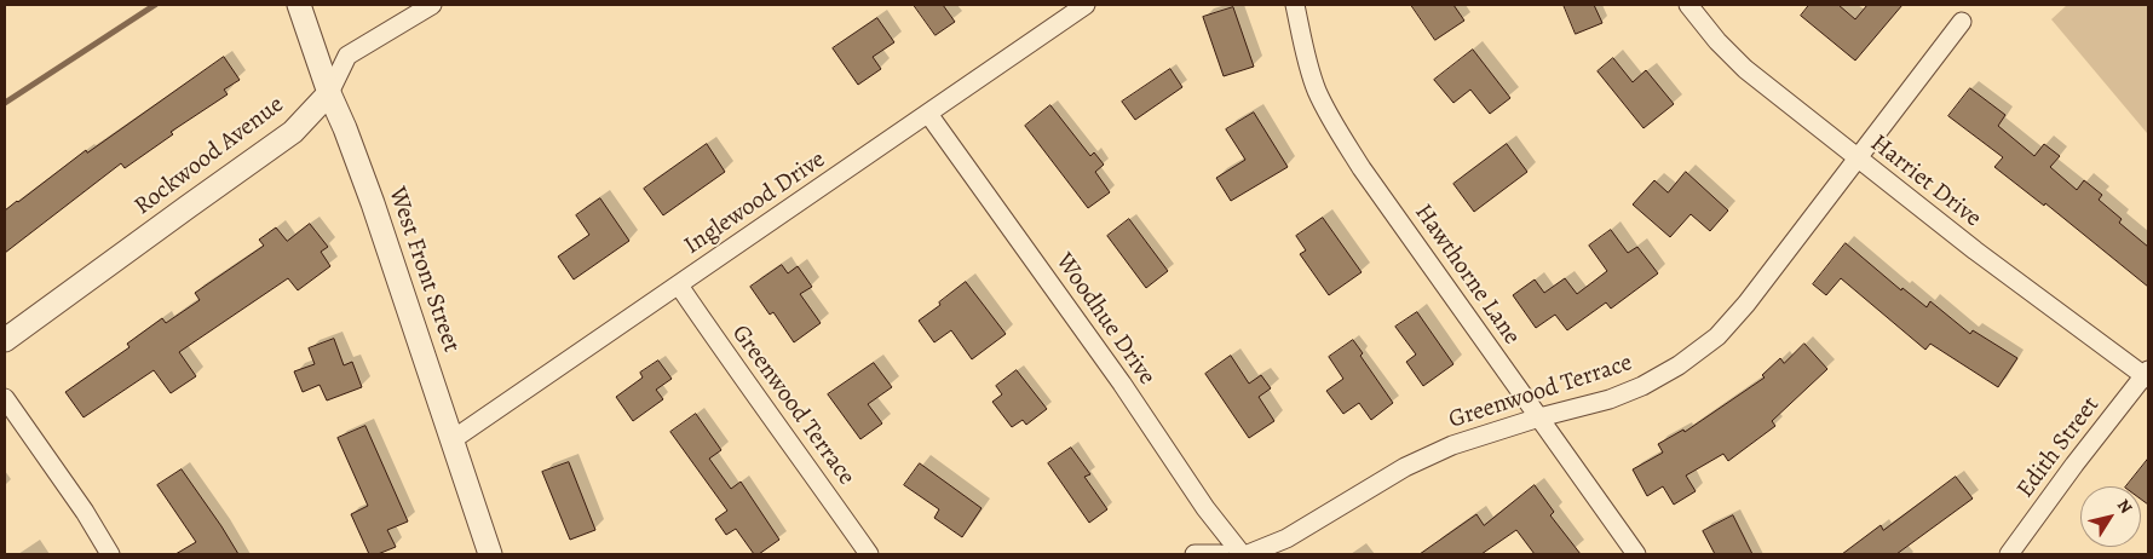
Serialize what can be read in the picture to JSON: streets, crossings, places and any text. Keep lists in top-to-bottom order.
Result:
{
  "streets": {
    "street": [
      "Rockwood Avenue",
      "Harriet Drive",
      "Inglewood Drive",
      "West Front Street",
      "Hawthorne Lane",
      "Woodhue Drive",
      "Greenwood Terrace",
      "Edith Street"
    ]
  },
  "crossings": [
    ["Rockwood Avenue", "West Front Street"],
    ["Harriet Drive", "Greenwood Terrace"],
    ["Harriet Drive", "Edith Street"],
    ["Inglewood Drive", "West Front Street"],
    ["Inglewood Drive", "Woodhue Drive"],
    ["Inglewood Drive", "Greenwood Terrace"],
    ["Hawthorne Lane", "Greenwood Terrace"]
  ],
  "north": "top right"
}
